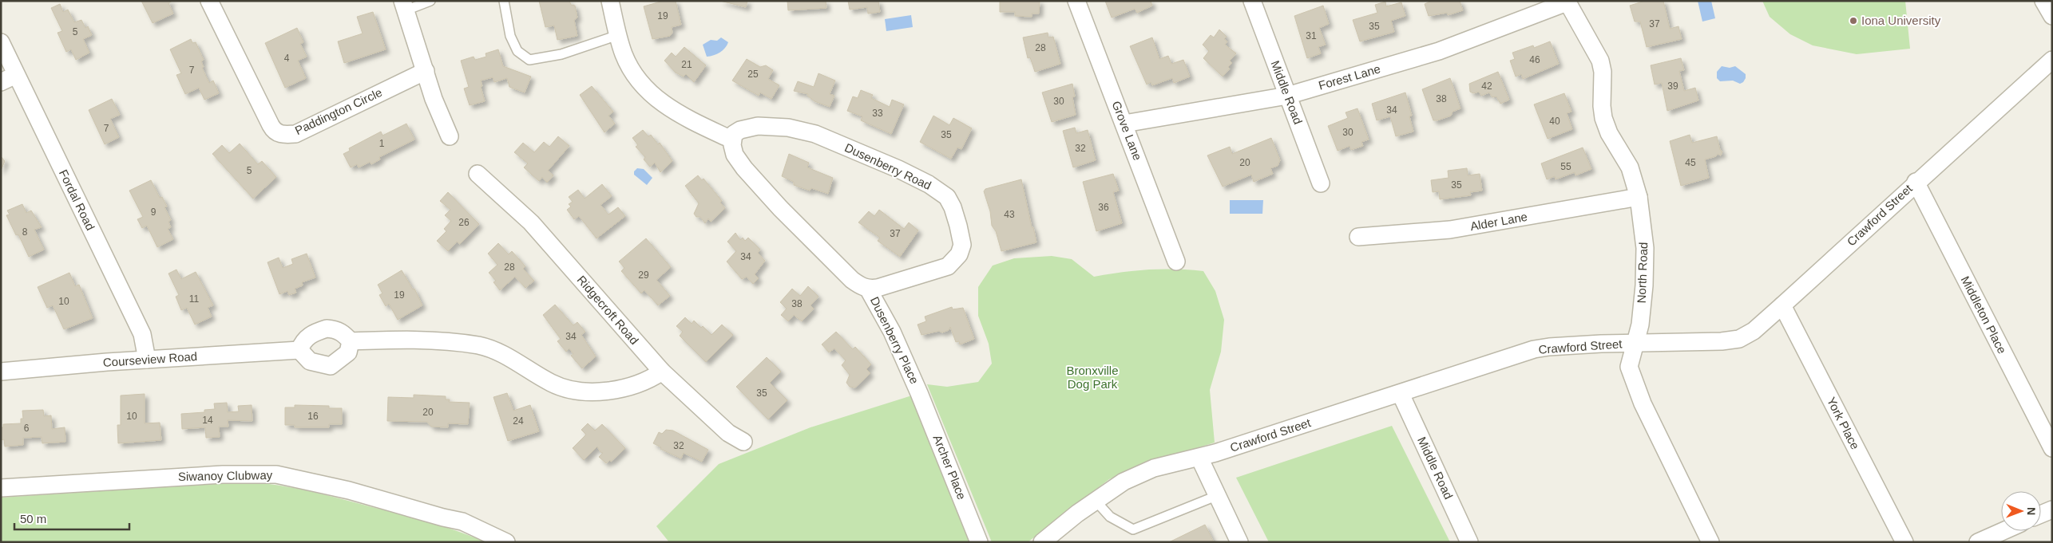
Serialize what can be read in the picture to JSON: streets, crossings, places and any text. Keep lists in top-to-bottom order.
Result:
{
  "streets": {
    "street": [
      "Forest Lane",
      "Middle Road",
      "Paddington Circle",
      "Grove Lane",
      "Dusenberry Road",
      "Fordal Road",
      "Crawford Street",
      "Alder Lane",
      "North Road",
      "Ridgecroft Road",
      "Middleton Place",
      "Dusenberry Place",
      "Courseview Road",
      "York Place",
      "Archer Place",
      "Siwanoy Clubway"
    ]
  },
  "crossings": [
    ["Forest Lane", "Middle Road"],
    ["Forest Lane", "Grove Lane"],
    ["Forest Lane", "North Road"],
    ["Middle Road", "Crawford Street"],
    ["Dusenberry Road", "Dusenberry Place"],
    ["Fordal Road", "Courseview Road"],
    ["Crawford Street", "North Road"],
    ["Crawford Street", "Middleton Place"],
    ["Crawford Street", "York Place"],
    ["Alder Lane", "North Road"],
    ["Dusenberry Place", "Archer Place"]
  ],
  "parks": ["Bronxville Dog Park"],
  "places": ["Iona University"],
  "house_numbers": [
    "19",
    "37",
    "35",
    "5",
    "31",
    "28",
    "4",
    "46",
    "21",
    "7",
    "25",
    "42",
    "39",
    "38",
    "30",
    "34",
    "33",
    "40",
    "7",
    "30",
    "35",
    "1",
    "32",
    "20",
    "45",
    "55",
    "5",
    "35",
    "36",
    "9",
    "43",
    "26",
    "8",
    "37",
    "34",
    "28",
    "29",
    "19",
    "11",
    "10",
    "38",
    "34",
    "35",
    "20",
    "10",
    "16",
    "14",
    "24",
    "6",
    "32"
  ],
  "scale_bar": "50 m",
  "north": "right"
}
